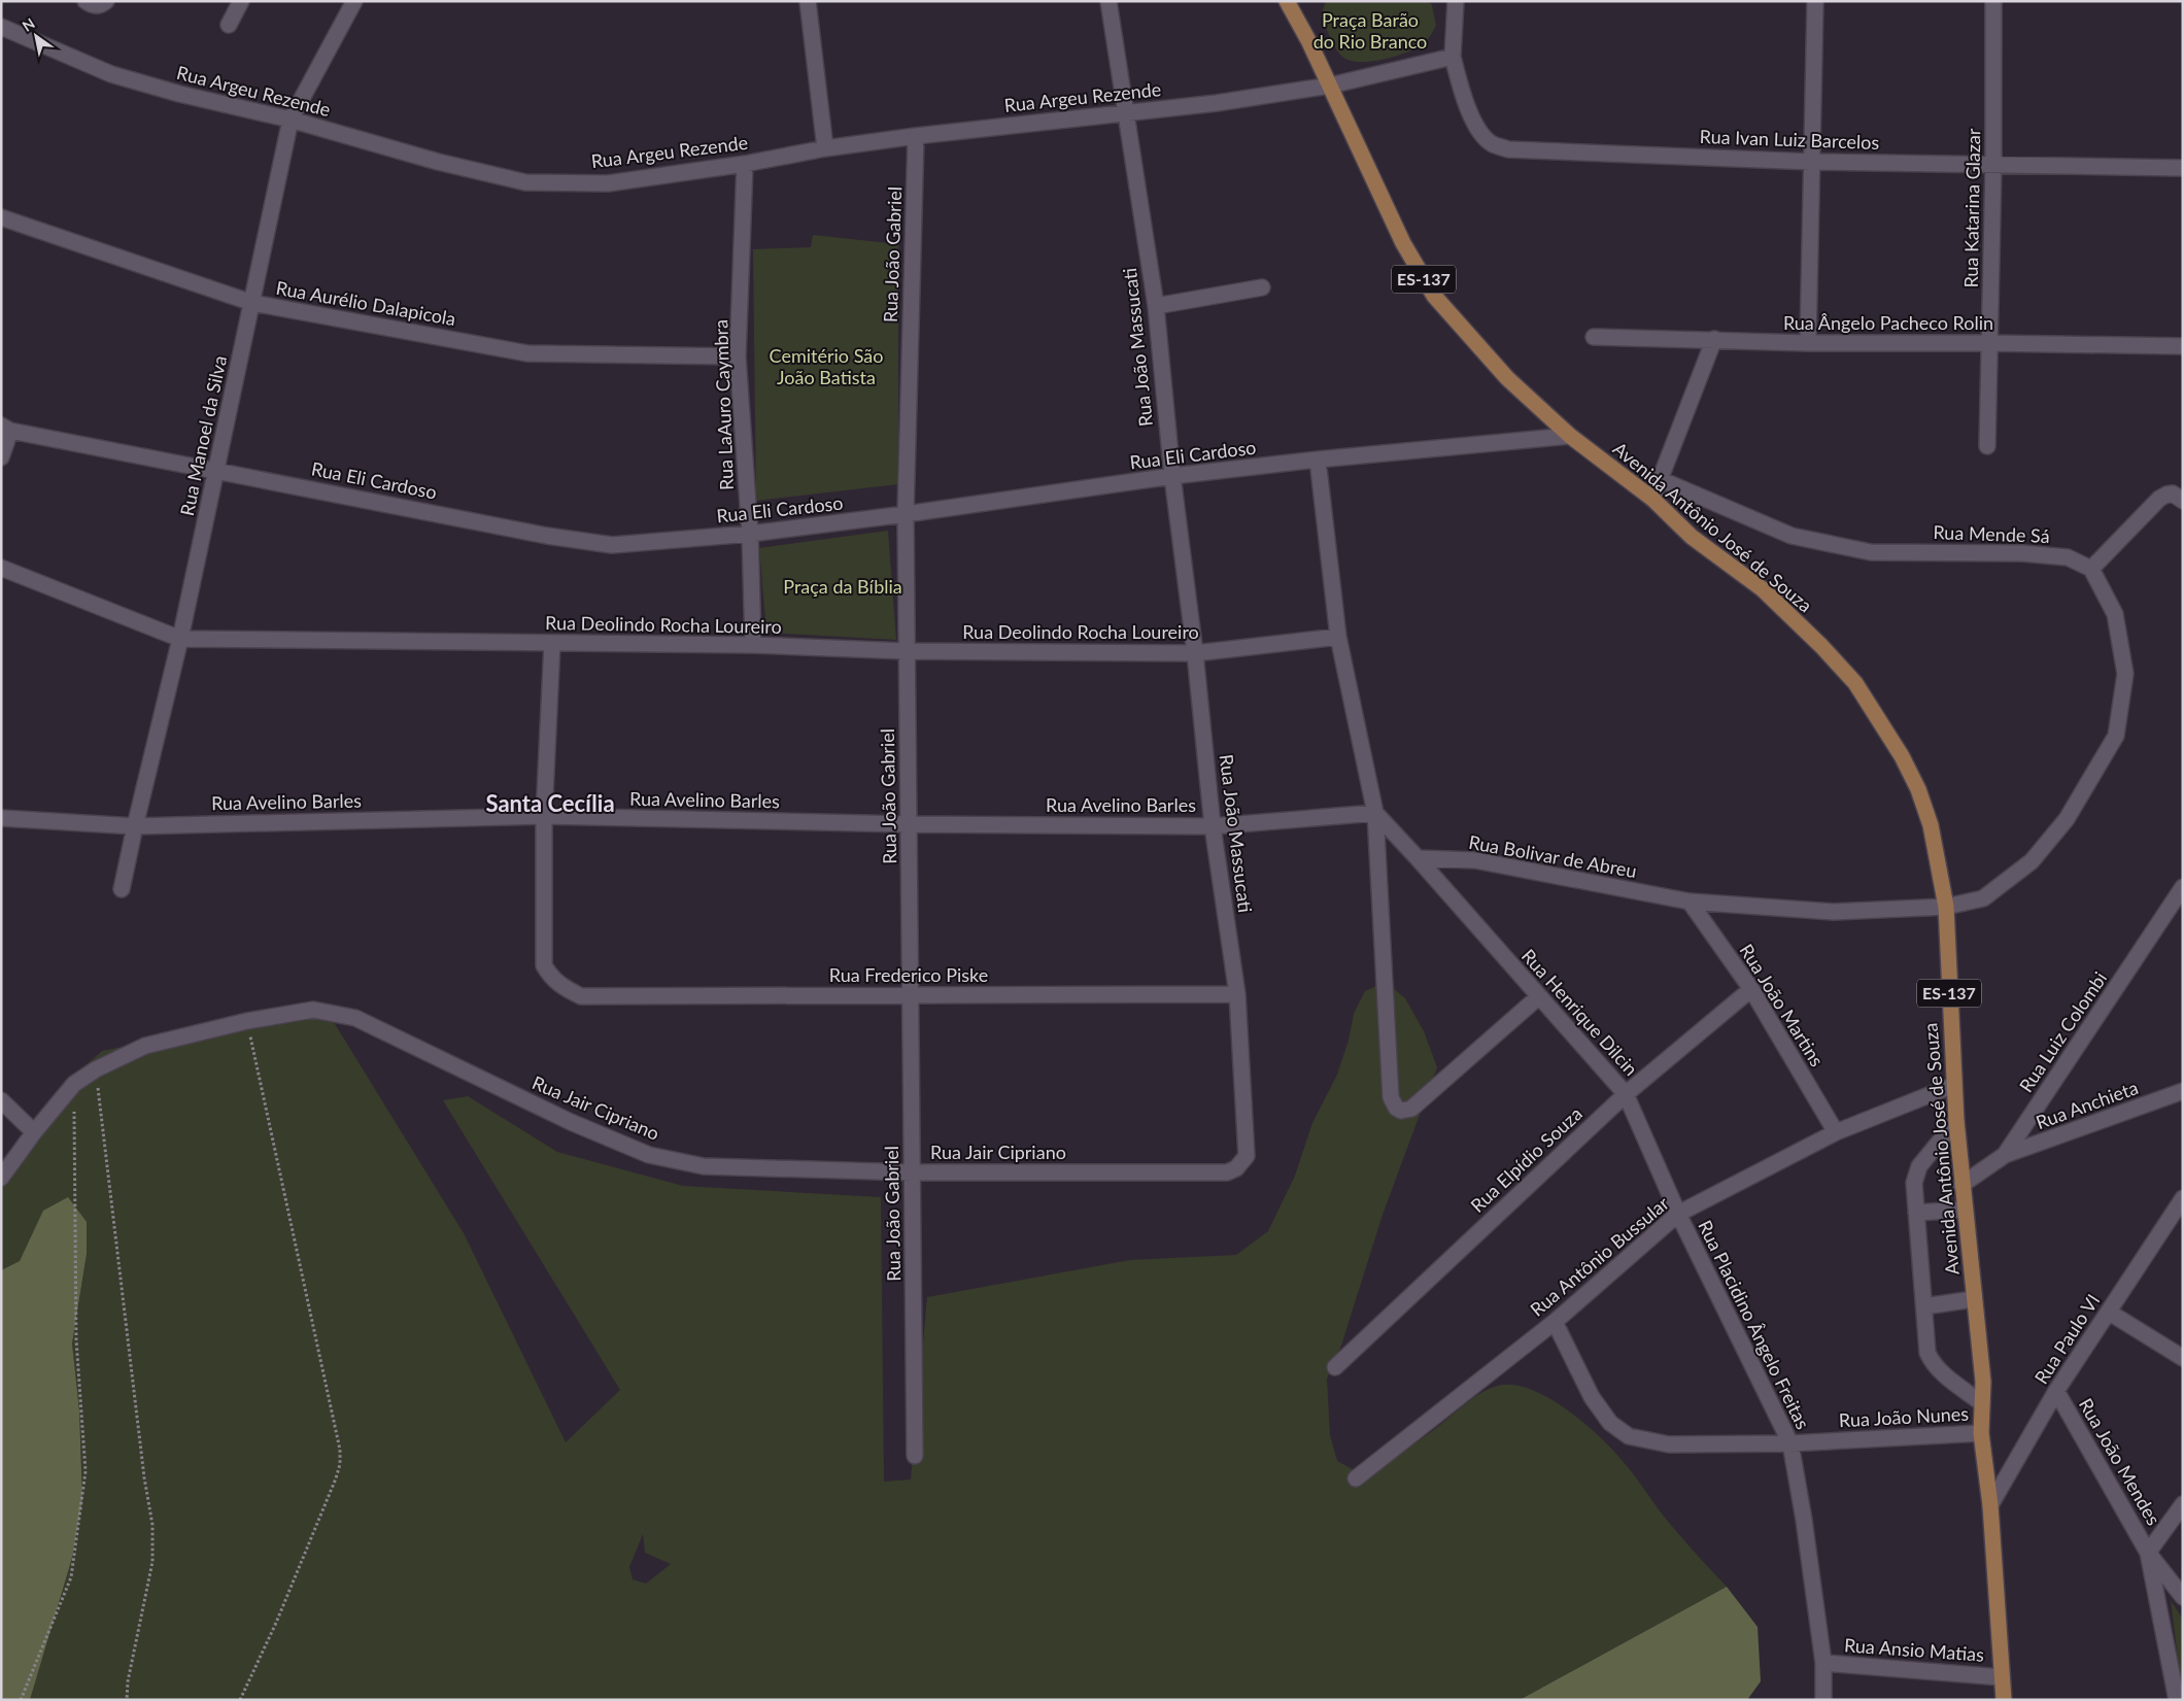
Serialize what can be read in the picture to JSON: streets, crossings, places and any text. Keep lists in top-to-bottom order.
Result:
{
  "streets": {
    "main road": ["ES-137", "Avenida Antônio José de Souza"],
    "street": [
      "Rua Argeu Rezende",
      "Rua Ivan Luiz Barcelos",
      "Rua Katarina Glazar",
      "Rua João Gabriel",
      "Rua Aurélio Dalapicola",
      "Rua Ângelo Pacheco Rolin",
      "Rua João Massucati",
      "Rua LaAuro Caymbra",
      "Rua Manoel da Silva",
      "Rua Eli Cardoso",
      "Rua Mende Sá",
      "Rua Deolindo Rocha Loureiro",
      "Rua Avelino Barles",
      "Rua Bolivar de Abreu",
      "Rua Frederico Piske",
      "Rua João Martins",
      "Rua Henrique Dilcin",
      "Rua Luiz Colombi",
      "Rua Anchieta",
      "Rua Jair Cipriano",
      "Rua Elpídio Souza",
      "Rua Antônio Bussular",
      "Rua Placidino Ângelo Freitas",
      "Rua Paulo VI",
      "Rua João Nunes",
      "Rua João Mendes",
      "Rua Ansio Matias"
    ]
  },
  "crossings": [
    ["Rua Argeu Rezende", "Rua João Gabriel"],
    ["Rua Argeu Rezende", "ES-137"],
    ["Rua Argeu Rezende", "Rua João Massucati"],
    ["Rua Argeu Rezende", "Rua LaAuro Caymbra"],
    ["Rua Argeu Rezende", "Rua Manoel da Silva"],
    ["Rua Ivan Luiz Barcelos", "Rua Katarina Glazar"],
    ["Rua Katarina Glazar", "Rua Ângelo Pacheco Rolin"],
    ["Rua João Gabriel", "Rua Eli Cardoso"],
    ["Rua João Gabriel", "Rua Deolindo Rocha Loureiro"],
    ["Rua João Gabriel", "Rua Avelino Barles"],
    ["Rua João Gabriel", "Rua Frederico Piske"],
    ["Rua João Gabriel", "Rua Jair Cipriano"],
    ["ES-137", "Rua Eli Cardoso"],
    ["ES-137", "Avenida Antônio José de Souza"],
    ["Rua Aurélio Dalapicola", "Rua LaAuro Caymbra"],
    ["Rua Aurélio Dalapicola", "Rua Manoel da Silva"],
    ["Rua João Massucati", "Rua Eli Cardoso"],
    ["Rua João Massucati", "Rua Deolindo Rocha Loureiro"],
    ["Rua João Massucati", "Rua Avelino Barles"],
    ["Rua João Massucati", "Rua Frederico Piske"],
    ["Rua João Massucati", "Rua Jair Cipriano"],
    ["Rua LaAuro Caymbra", "Rua Eli Cardoso"],
    ["Rua LaAuro Caymbra", "Rua Deolindo Rocha Loureiro"],
    ["Rua Manoel da Silva", "Rua Eli Cardoso"],
    ["Rua Manoel da Silva", "Rua Deolindo Rocha Loureiro"],
    ["Rua Manoel da Silva", "Rua Avelino Barles"],
    ["Rua Eli Cardoso", "Avenida Antônio José de Souza"],
    ["Avenida Antônio José de Souza", "Rua Bolivar de Abreu"],
    ["Avenida Antônio José de Souza", "Rua Luiz Colombi"],
    ["Avenida Antônio José de Souza", "Rua Antônio Bussular"],
    ["Avenida Antônio José de Souza", "Rua Paulo VI"],
    ["Avenida Antônio José de Souza", "Rua João Nunes"],
    ["Avenida Antônio José de Souza", "Rua Ansio Matias"],
    ["Rua Avelino Barles", "Rua Frederico Piske"],
    ["Rua Bolivar de Abreu", "Rua João Martins"],
    ["Rua Bolivar de Abreu", "Rua Henrique Dilcin"],
    ["Rua João Martins", "Rua Elpídio Souza"],
    ["Rua João Martins", "Rua Antônio Bussular"],
    ["Rua Henrique Dilcin", "Rua Elpídio Souza"],
    ["Rua Henrique Dilcin", "Rua Antônio Bussular"],
    ["Rua Henrique Dilcin", "Rua Placidino Ângelo Freitas"],
    ["Rua Luiz Colombi", "Rua Anchieta"],
    ["Rua Antônio Bussular", "Rua Placidino Ângelo Freitas"],
    ["Rua Antônio Bussular", "Rua João Nunes"],
    ["Rua Placidino Ângelo Freitas", "Rua João Nunes"],
    ["Rua Placidino Ângelo Freitas", "Rua Ansio Matias"],
    ["Rua Paulo VI", "Rua João Mendes"]
  ],
  "districts": ["Santa Cecília"],
  "parks": ["Praça Barão do Rio Branco", "Cemitério São João Batista", "Praça da Bíblia"],
  "north": "top left"
}
